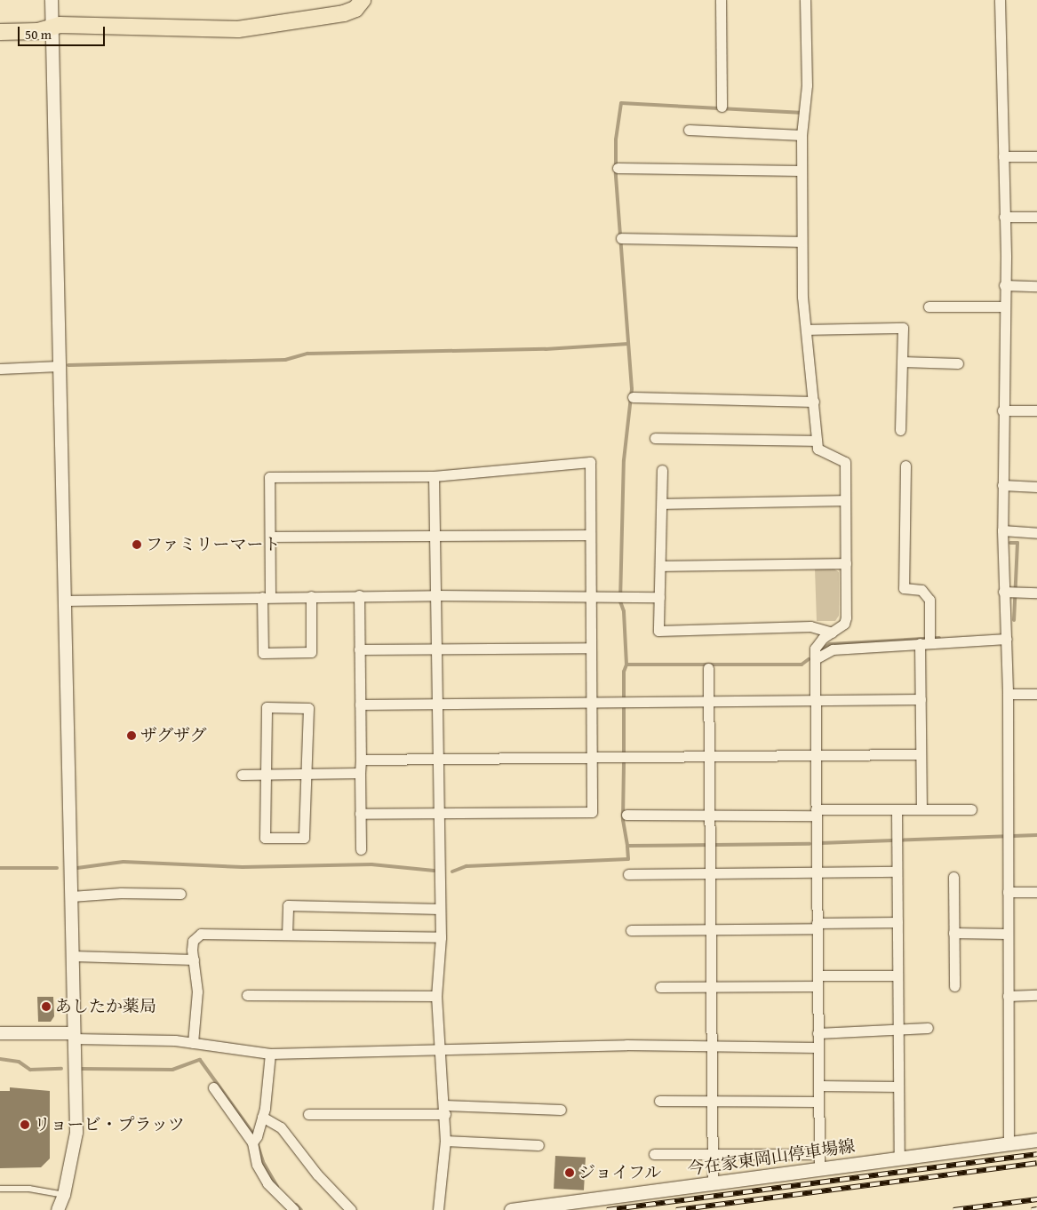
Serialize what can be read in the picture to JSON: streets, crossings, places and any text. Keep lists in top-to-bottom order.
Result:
{
  "streets": {
    "main road": ["今在家東岡山停車場線"]
  },
  "places": [
    "ファミリーマート",
    "ザグザグ",
    "あしたか薬局",
    "リョービ・プラッツ",
    "ジョイフル"
  ],
  "scale_bar": "50 m"
}
